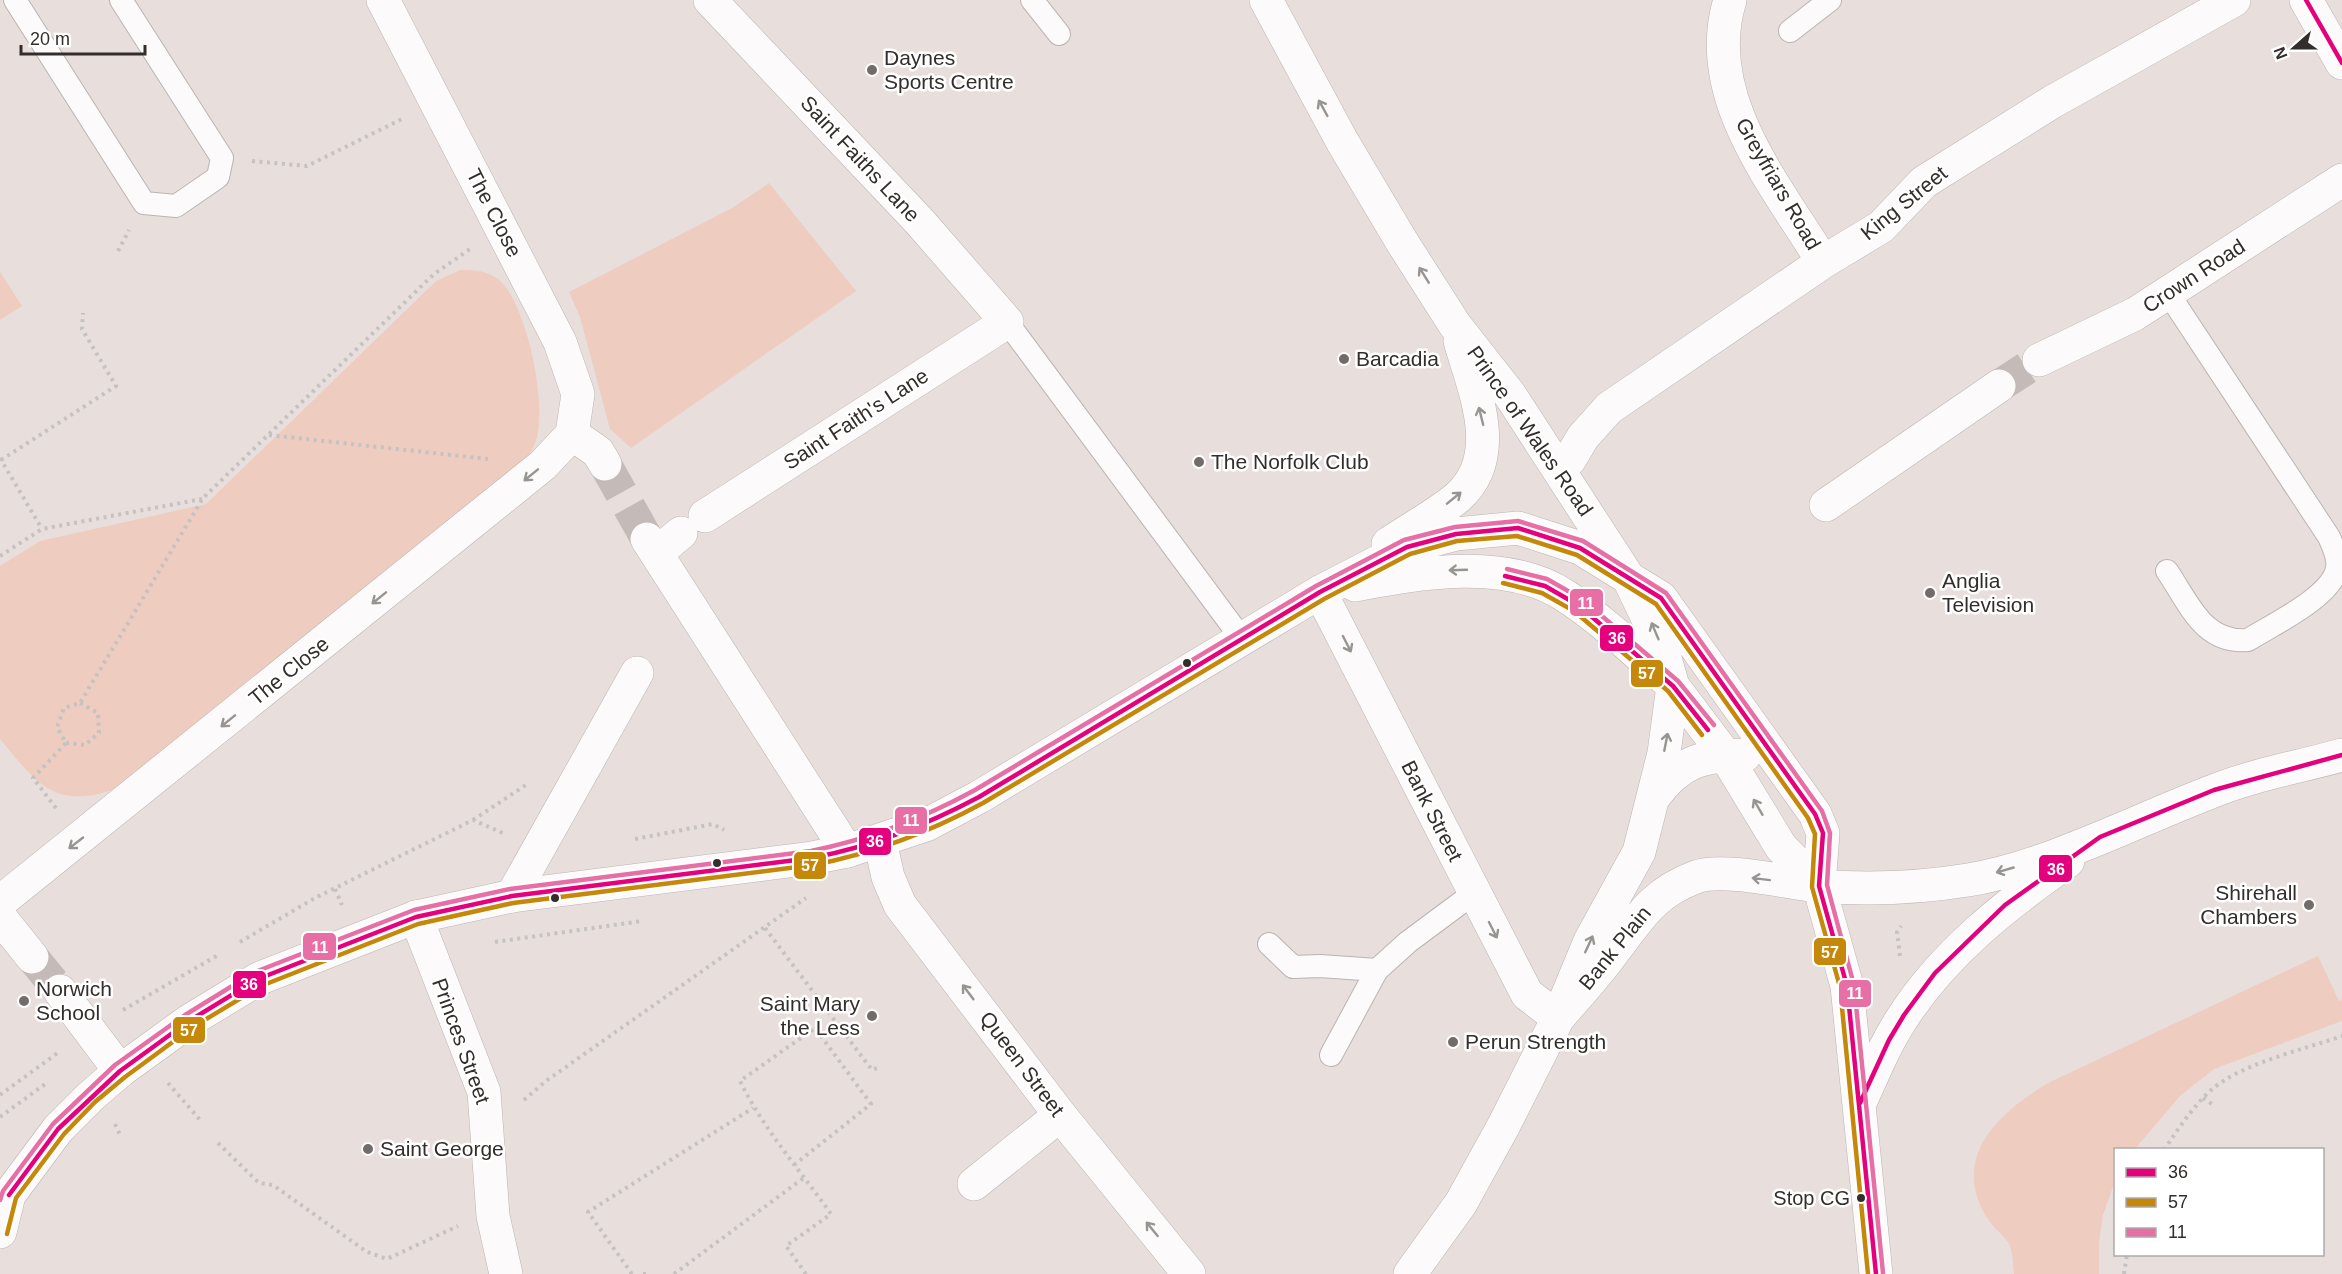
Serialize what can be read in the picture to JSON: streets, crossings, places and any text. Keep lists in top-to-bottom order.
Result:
{
  "streets": {
    "street": [
      "Saint Faiths Lane",
      "Greyfriars Road",
      "King Street",
      "The Close",
      "Crown Road",
      "Saint Faith's Lane",
      "Prince of Wales Road",
      "Bank Street",
      "Bank Plain",
      "Princes Street",
      "Queen Street"
    ]
  },
  "crossings": [
    ["Saint Faiths Lane", "Saint Faith's Lane"],
    ["Greyfriars Road", "King Street"],
    ["Prince of Wales Road", "Bank Plain"],
    ["Bank Street", "Bank Plain"]
  ],
  "one_way": ["Bank Street", "Queen Street"],
  "places": [
    "Daynes Sports Centre",
    "Barcadia",
    "The Norfolk Club",
    "Anglia Television",
    "Shirehall Chambers",
    "Norwich School",
    "Saint Mary the Less",
    "Perun Strength",
    "Saint George",
    "Stop CG"
  ],
  "lines": ["transit line 36", "transit line 11", "transit line 57"],
  "legend": ["36", "57", "11"],
  "scale_bar": "20 m",
  "north": "left"
}
